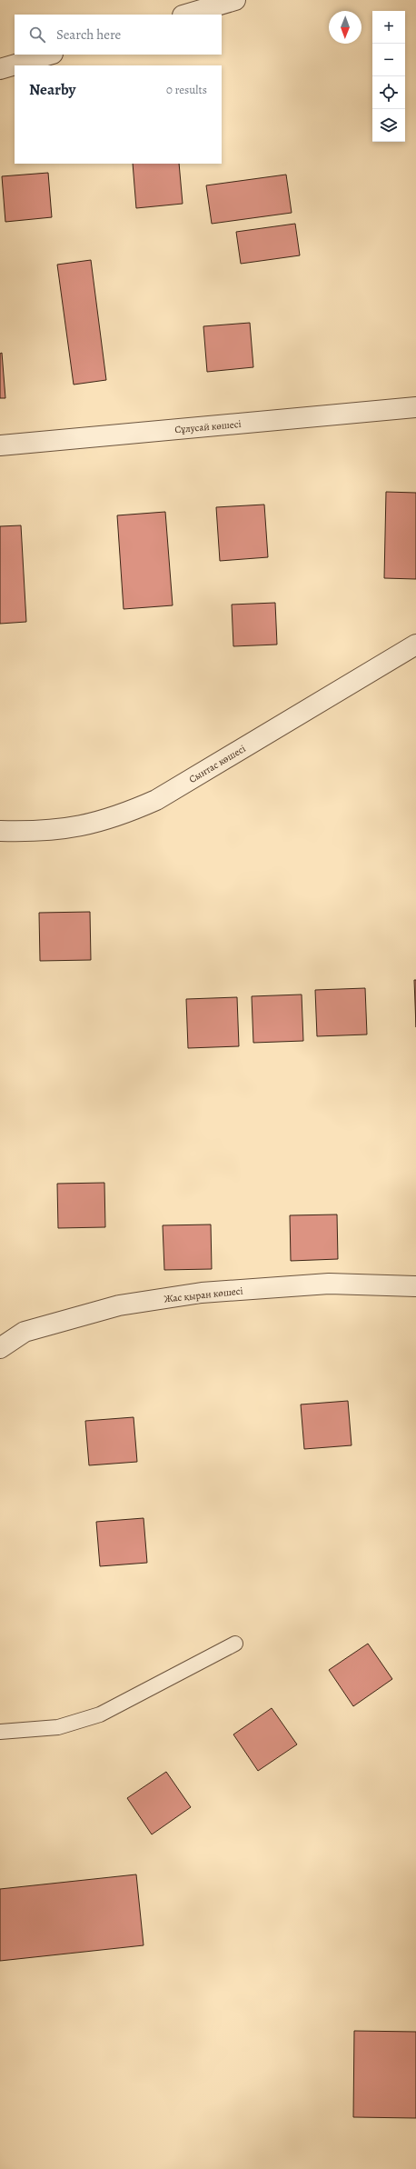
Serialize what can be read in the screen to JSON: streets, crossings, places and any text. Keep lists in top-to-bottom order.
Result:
{
  "streets": {
    "street": ["Сұлусай көшесі", "Сынтас көшесі", "Жас қыран көшесі"]
  },
  "north": "bottom",
  "page": {
    "map_buttons": ["+", "−"],
    "search": "Search here",
    "heading": ["Nearby", "0 results"]
  }
}
